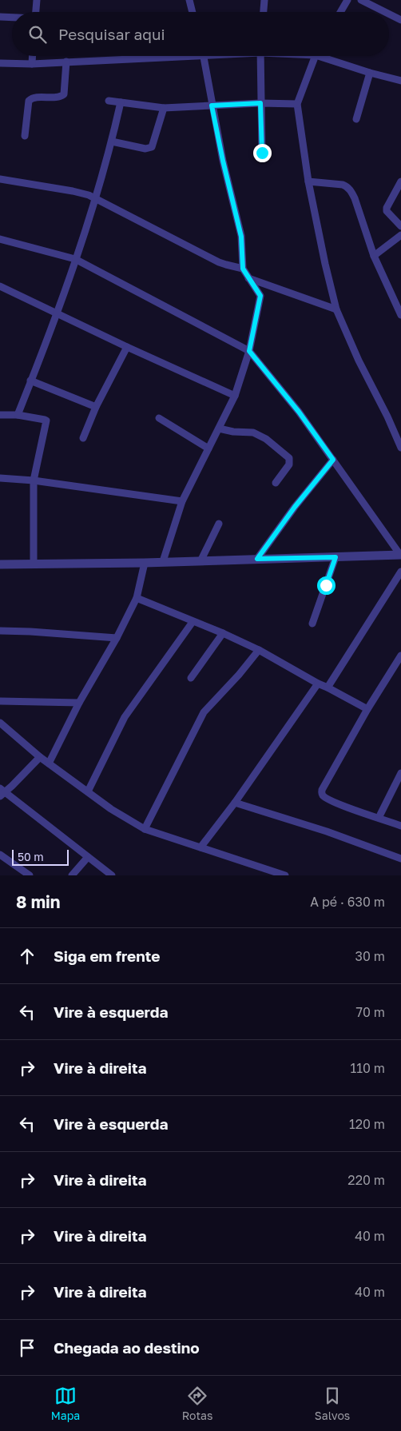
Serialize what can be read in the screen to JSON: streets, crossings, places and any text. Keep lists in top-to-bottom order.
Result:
{
  "scale_bar": "50 m",
  "page": {
    "search": "Pesquisar aqui",
    "scale": "50 m",
    "heading": ["8 min", "A pé · 630 m"],
    "list": [
      ["Siga em frente", "30 m"],
      ["Vire à esquerda", "70 m"],
      ["Vire à direita", "110 m"],
      ["Vire à esquerda", "120 m"],
      ["Vire à direita", "220 m"],
      ["Vire à direita", "40 m"],
      ["Vire à direita", "40 m"],
      "Chegada ao destino"
    ],
    "nav": ["Mapa", "Rotas", "Salvos"]
  }
}
